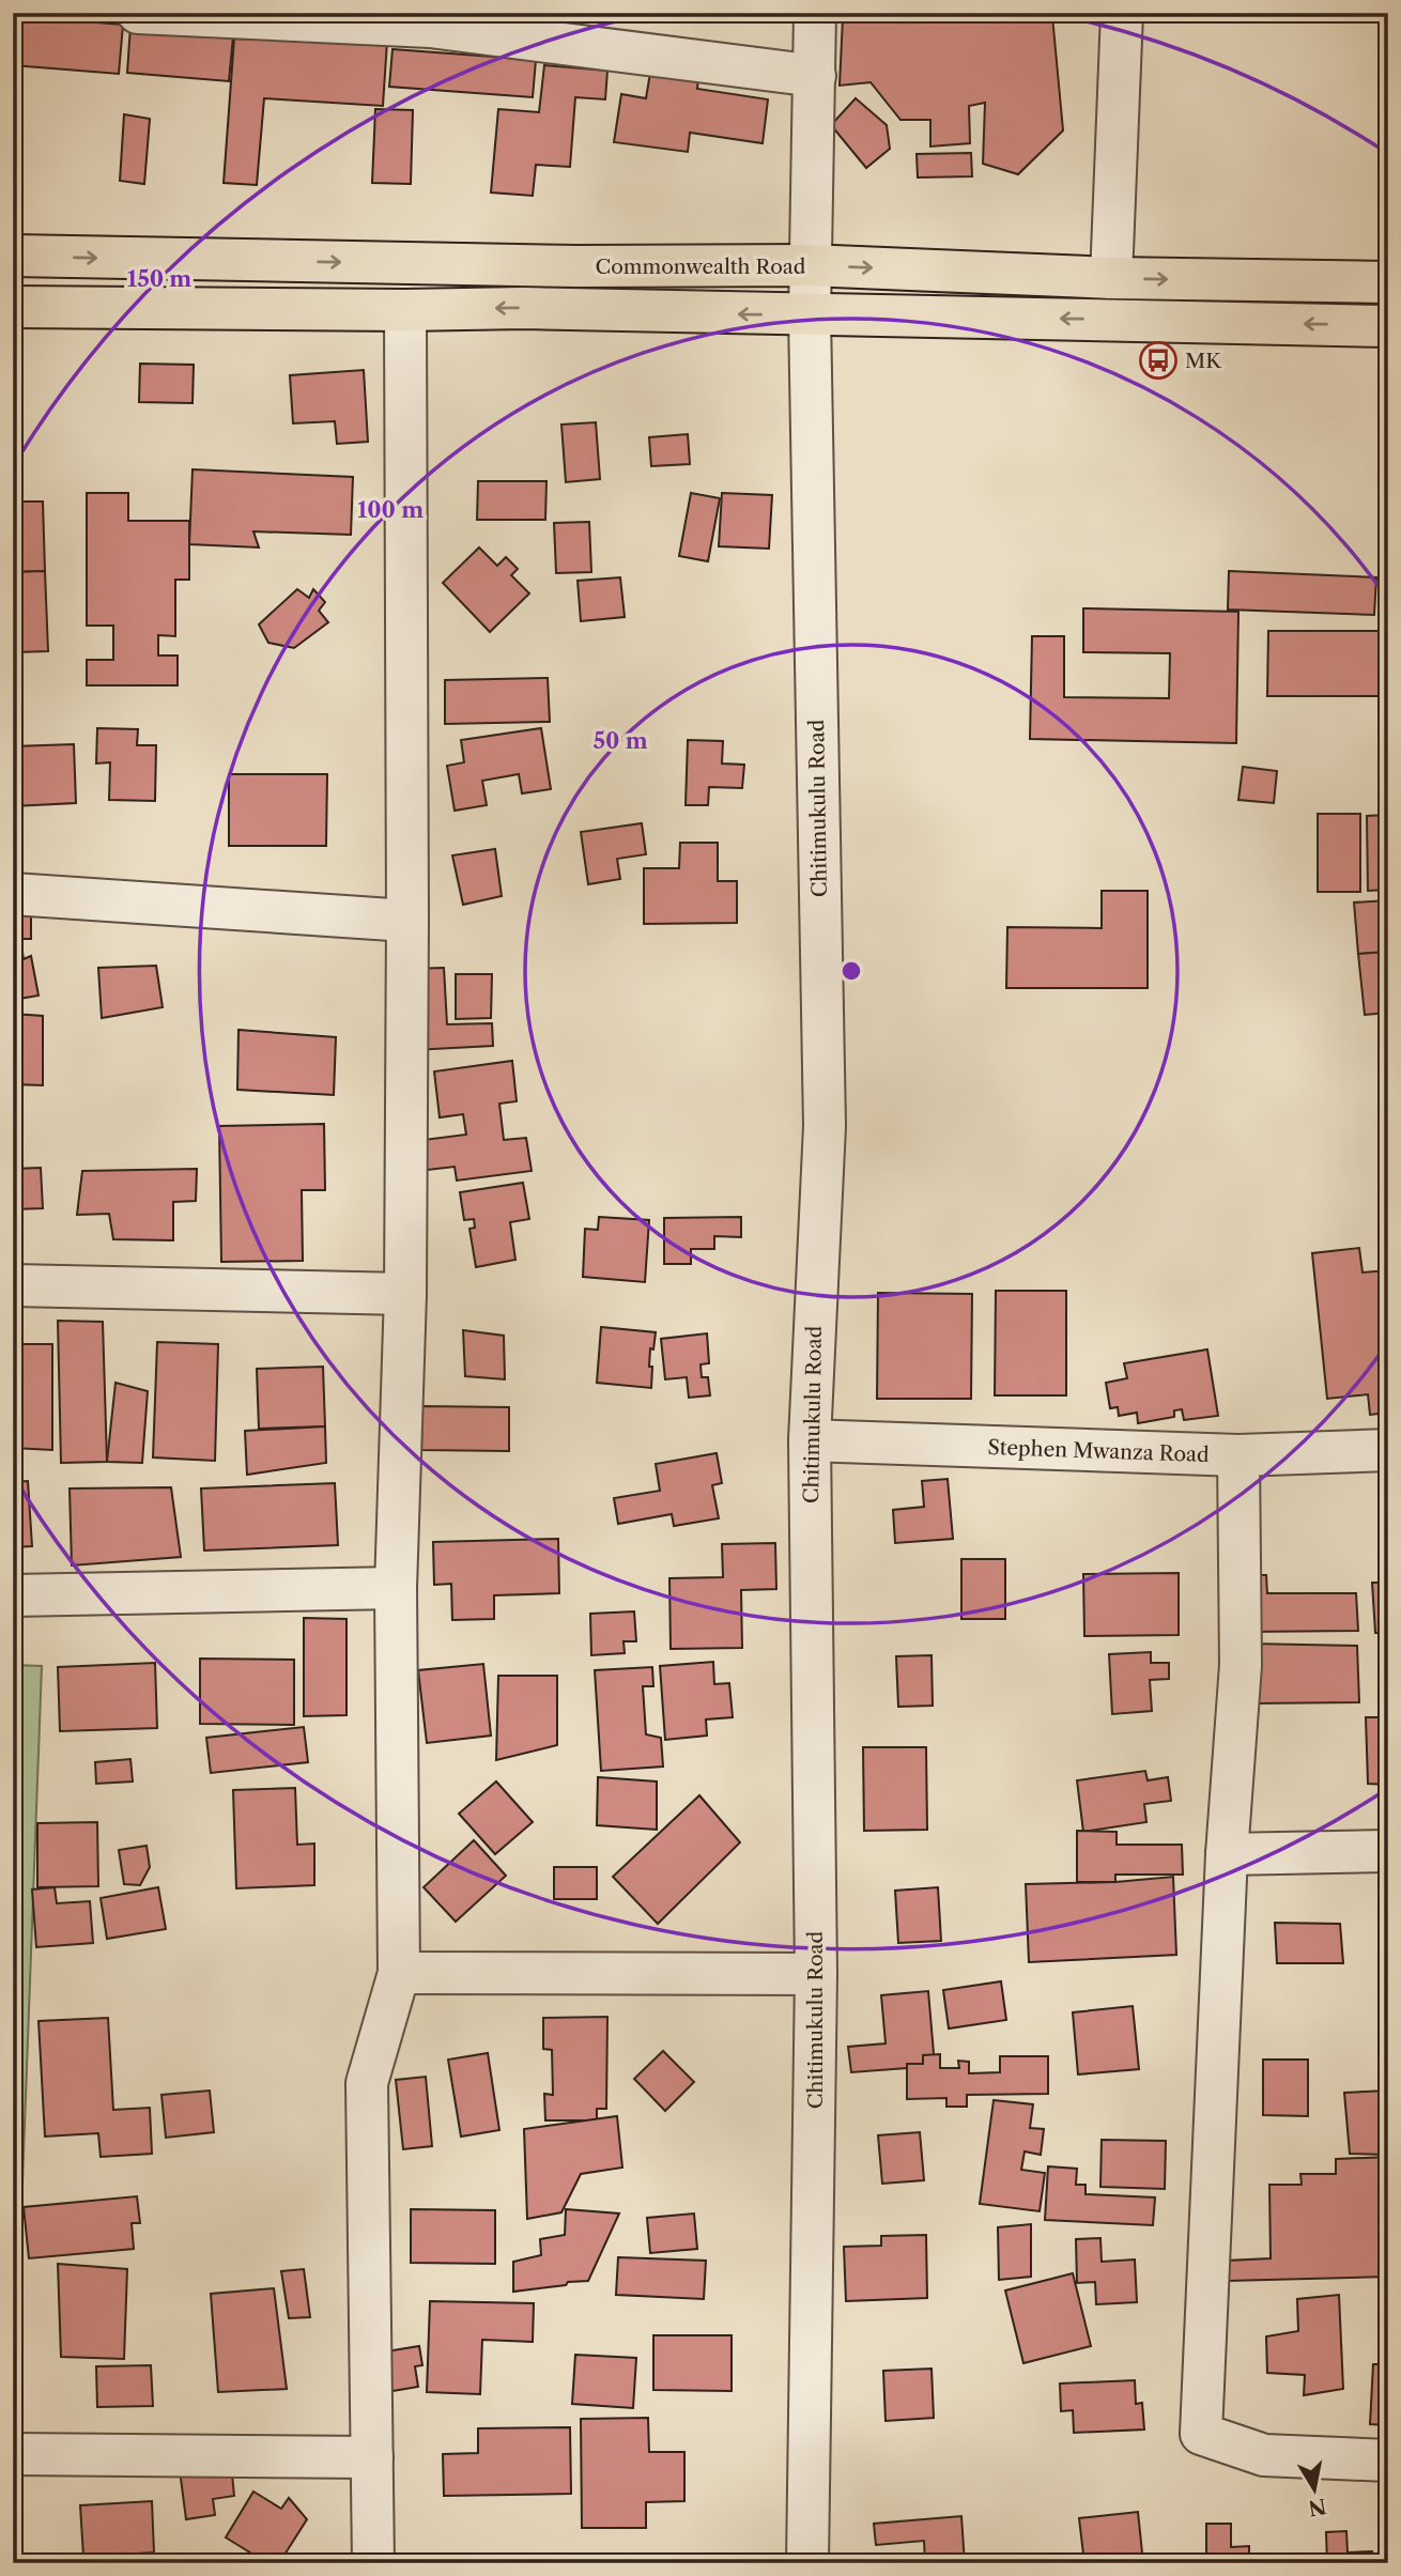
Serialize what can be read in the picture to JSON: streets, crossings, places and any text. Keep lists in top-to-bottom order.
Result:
{
  "streets": {
    "main road": ["Commonwealth Road"],
    "street": ["Chitimukulu Road", "Stephen Mwanza Road"]
  },
  "crossings": [
    ["Commonwealth Road", "Chitimukulu Road"],
    ["Chitimukulu Road", "Stephen Mwanza Road"]
  ],
  "places": {
    "bus stop": ["MK"]
  },
  "north": "bottom",
  "rings": ["150 m", "100 m", "50 m"]
}
